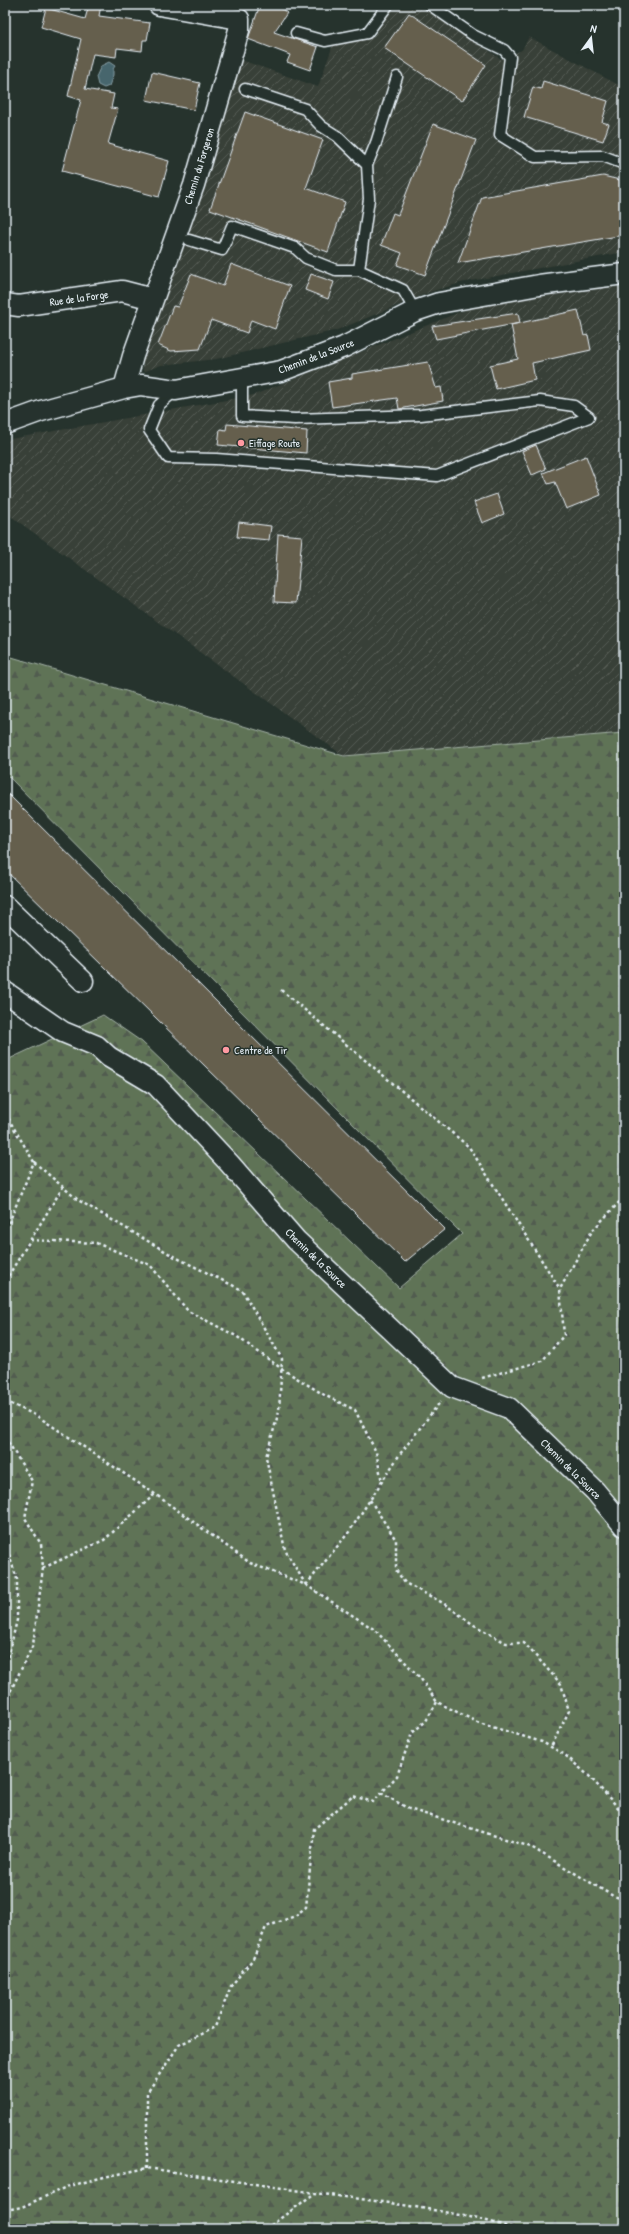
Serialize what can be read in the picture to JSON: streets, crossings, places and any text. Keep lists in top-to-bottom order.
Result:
{
  "streets": {
    "street": ["Chemin du Forgeron", "Rue de la Forge", "Chemin de la Source"]
  },
  "crossings": [
    ["Chemin du Forgeron", "Rue de la Forge"],
    ["Chemin du Forgeron", "Chemin de la Source"]
  ],
  "places": ["Eiffage Route", "Centre de Tir"],
  "north": "top"
}
